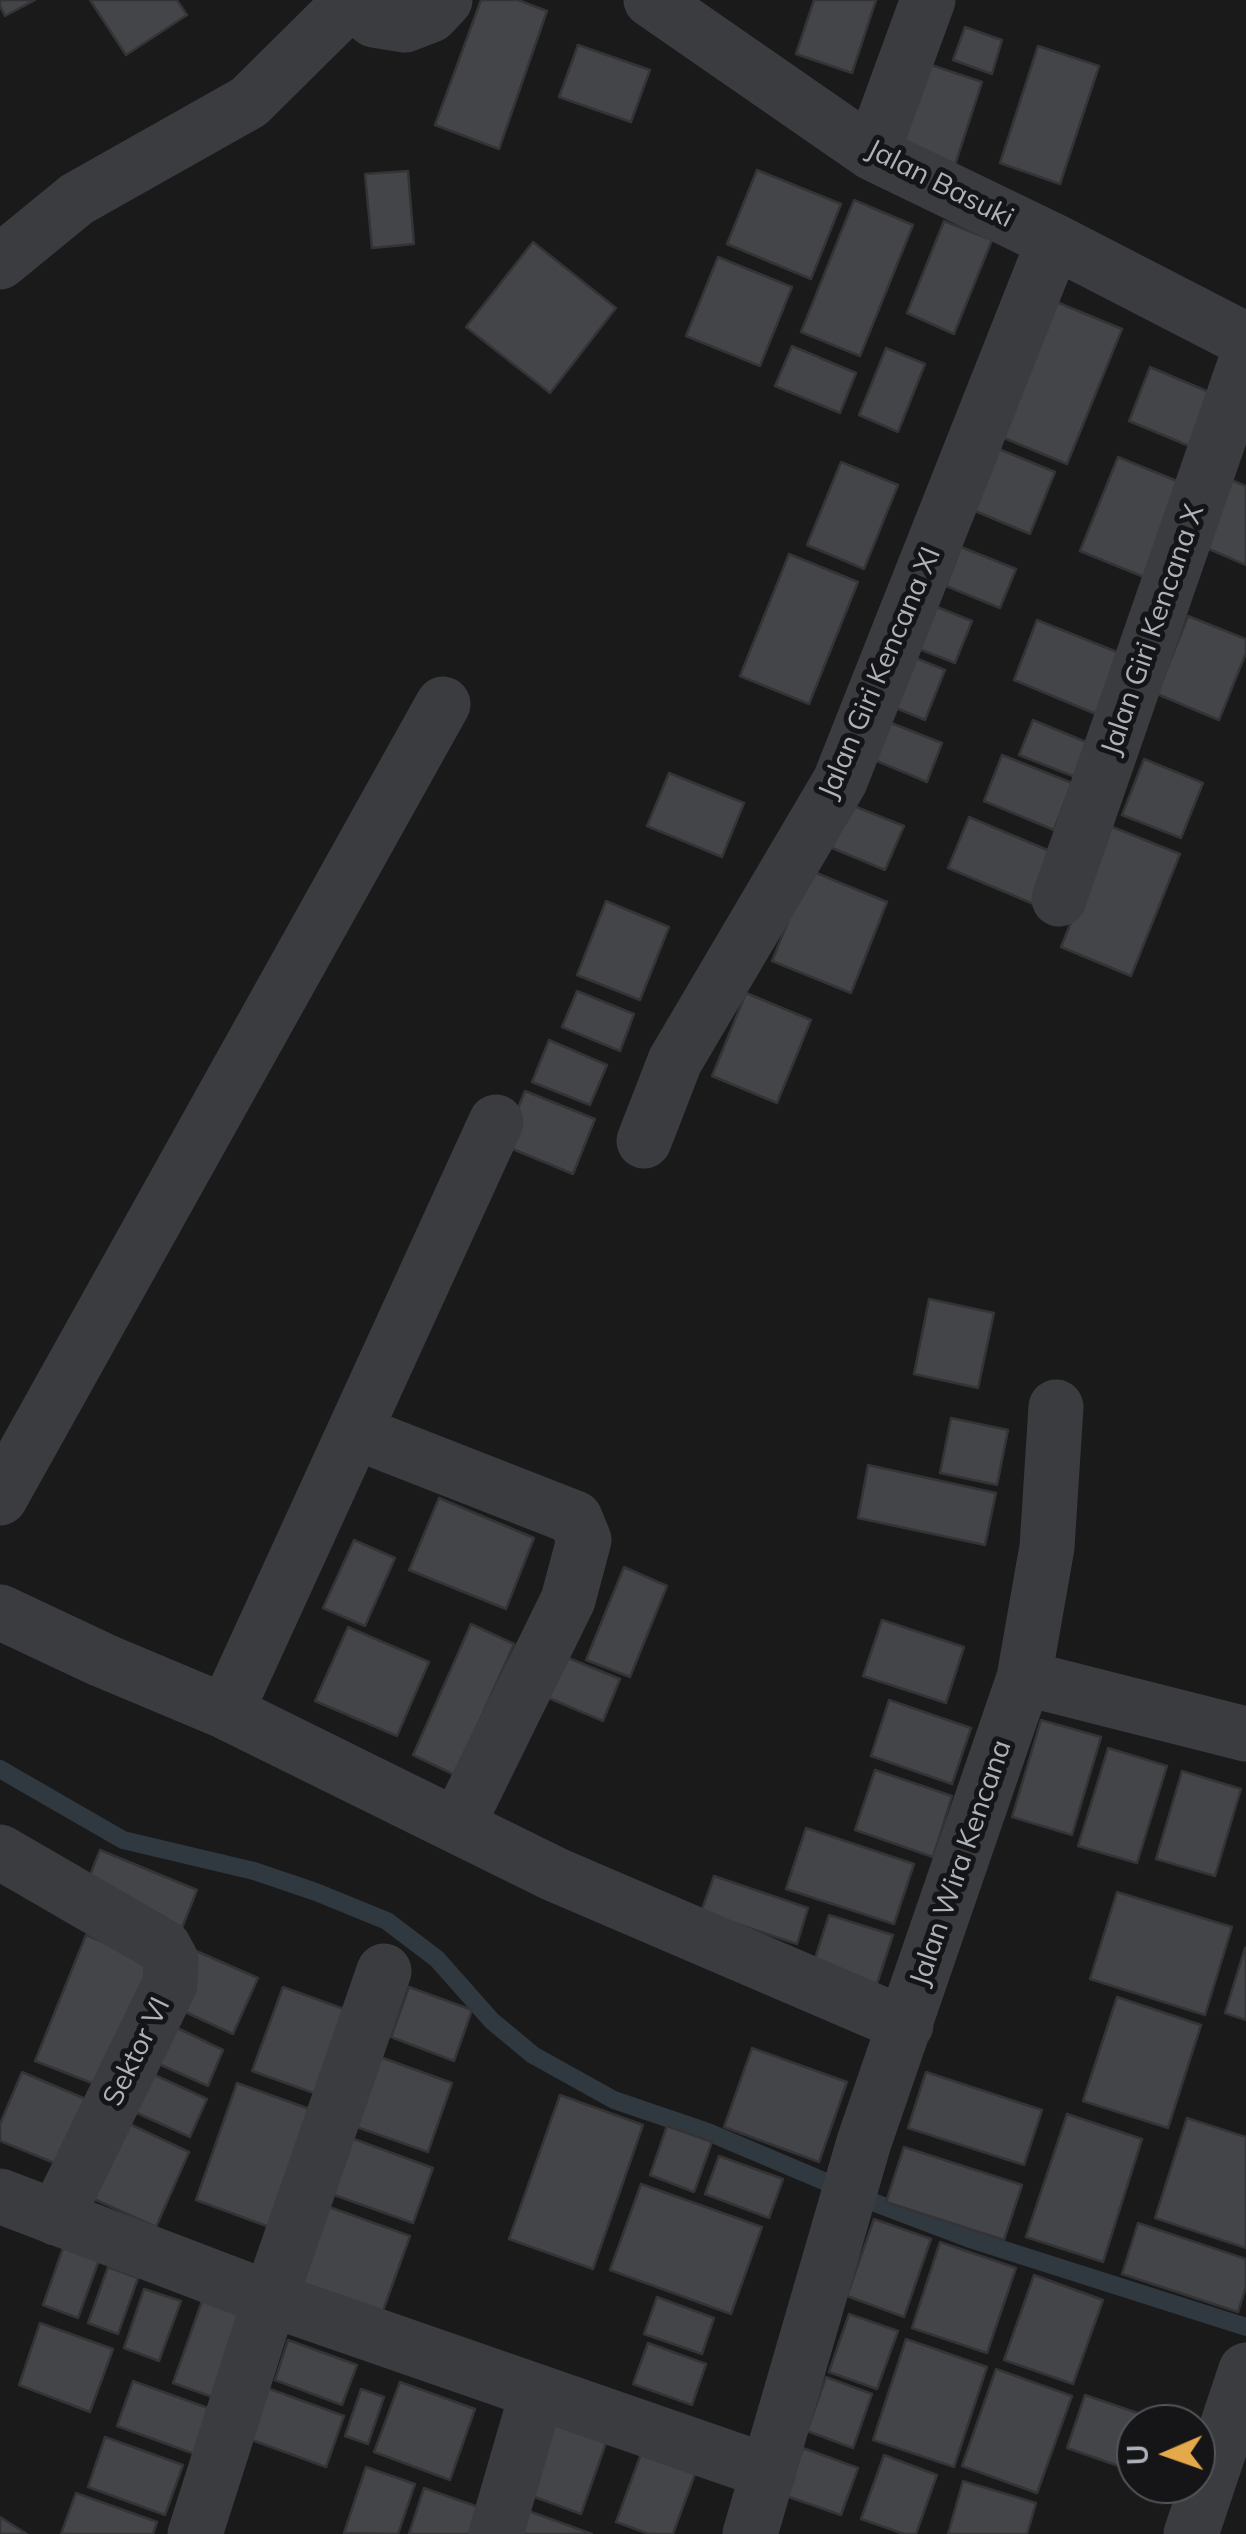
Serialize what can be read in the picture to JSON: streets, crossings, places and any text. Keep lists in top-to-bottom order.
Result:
{
  "streets": {
    "street": [
      "Jalan Basuki",
      "Jalan Giri Kencana X",
      "Jalan Giri Kencana XI",
      "Jalan Wira Kencana",
      "Sektor VI"
    ]
  },
  "crossings": [
    ["Jalan Basuki", "Jalan Giri Kencana X"],
    ["Jalan Basuki", "Jalan Giri Kencana XI"]
  ],
  "north": "left"
}
